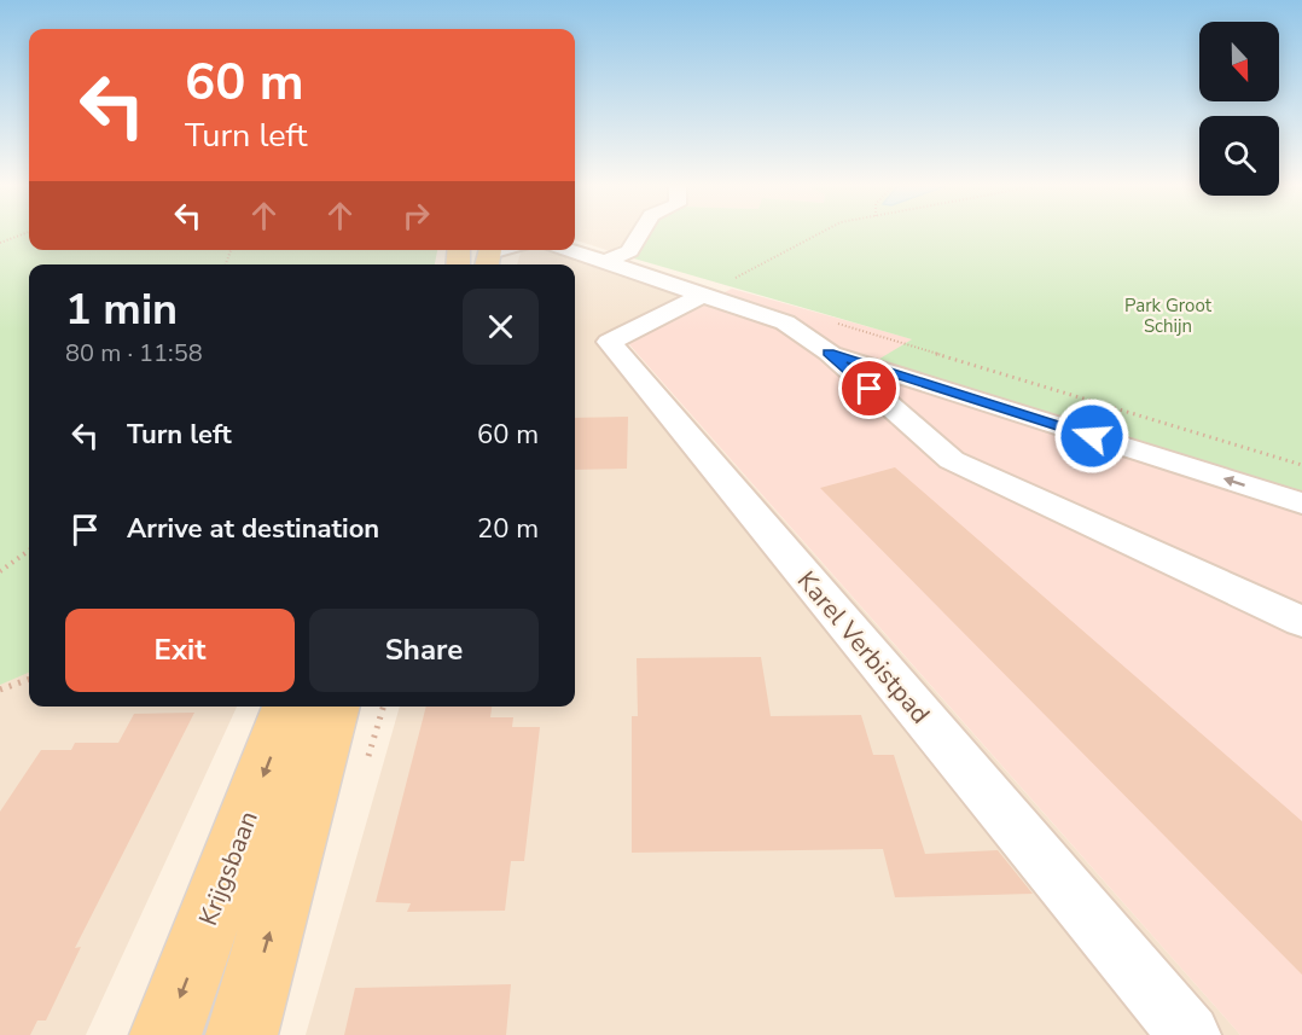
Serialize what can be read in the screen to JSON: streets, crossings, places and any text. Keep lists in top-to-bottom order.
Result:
{
  "streets": {
    "main road": ["Krijgsbaan"],
    "street": ["Karel Verbistpad"]
  },
  "parks": ["Park Groot Schijn"],
  "north": "bottom",
  "page": {
    "turn": ["60 m", "Turn left"],
    "heading": ["1 min", "80 m · 11:58"],
    "list": [
      {
        "name": "Turn left",
        "value": "60 m"
      },
      {
        "name": "Arrive at destination",
        "value": "20 m"
      }
    ],
    "buttons": ["Exit", "Share"]
  }
}
